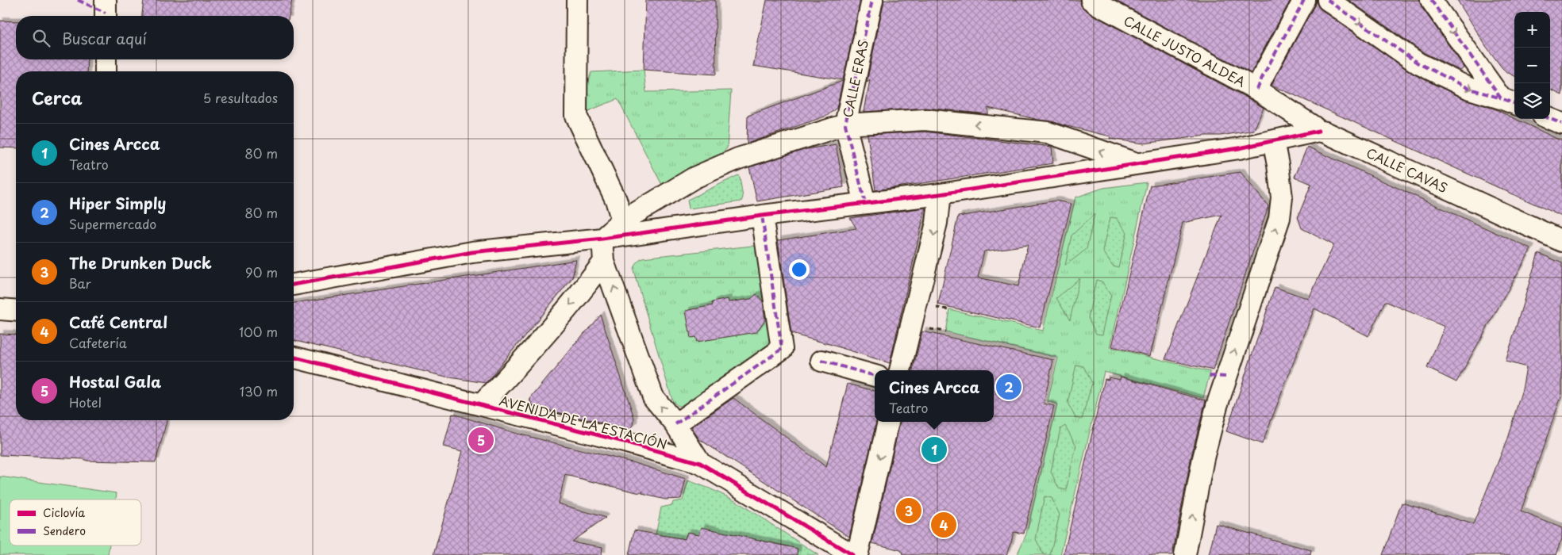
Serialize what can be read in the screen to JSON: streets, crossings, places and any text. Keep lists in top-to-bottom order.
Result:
{
  "streets": {
    "street": [
      "CALLE JUSTO ALDEA",
      "CALLE ERAS",
      "CALLE CAVAS",
      "AVENIDA DE LA ESTACIÓN"
    ]
  },
  "crossings": [
    ["CALLE JUSTO ALDEA", "CALLE CAVAS"]
  ],
  "legend": ["Ciclovía", "Sendero"],
  "page": {
    "map_buttons": ["+", "−"],
    "search": "Buscar aquí",
    "heading": ["Cerca", "5 resultados"],
    "list": [
      {
        "mark": "1",
        "name": "Cines Arcca",
        "note": "Teatro",
        "value": "80 m"
      },
      {
        "mark": "2",
        "name": "Hiper Simply",
        "note": "Supermercado",
        "value": "80 m"
      },
      {
        "mark": "3",
        "name": "The Drunken Duck",
        "note": "Bar",
        "value": "90 m"
      },
      {
        "mark": "4",
        "name": "Café Central",
        "note": "Cafetería",
        "value": "100 m"
      },
      {
        "mark": "5",
        "name": "Hostal Gala",
        "note": "Hotel",
        "value": "130 m"
      }
    ],
    "popup": ["Cines Arcca", "Teatro"],
    "pins": [
      "2",
      "5",
      "1",
      "3",
      "4"
    ]
  }
}
